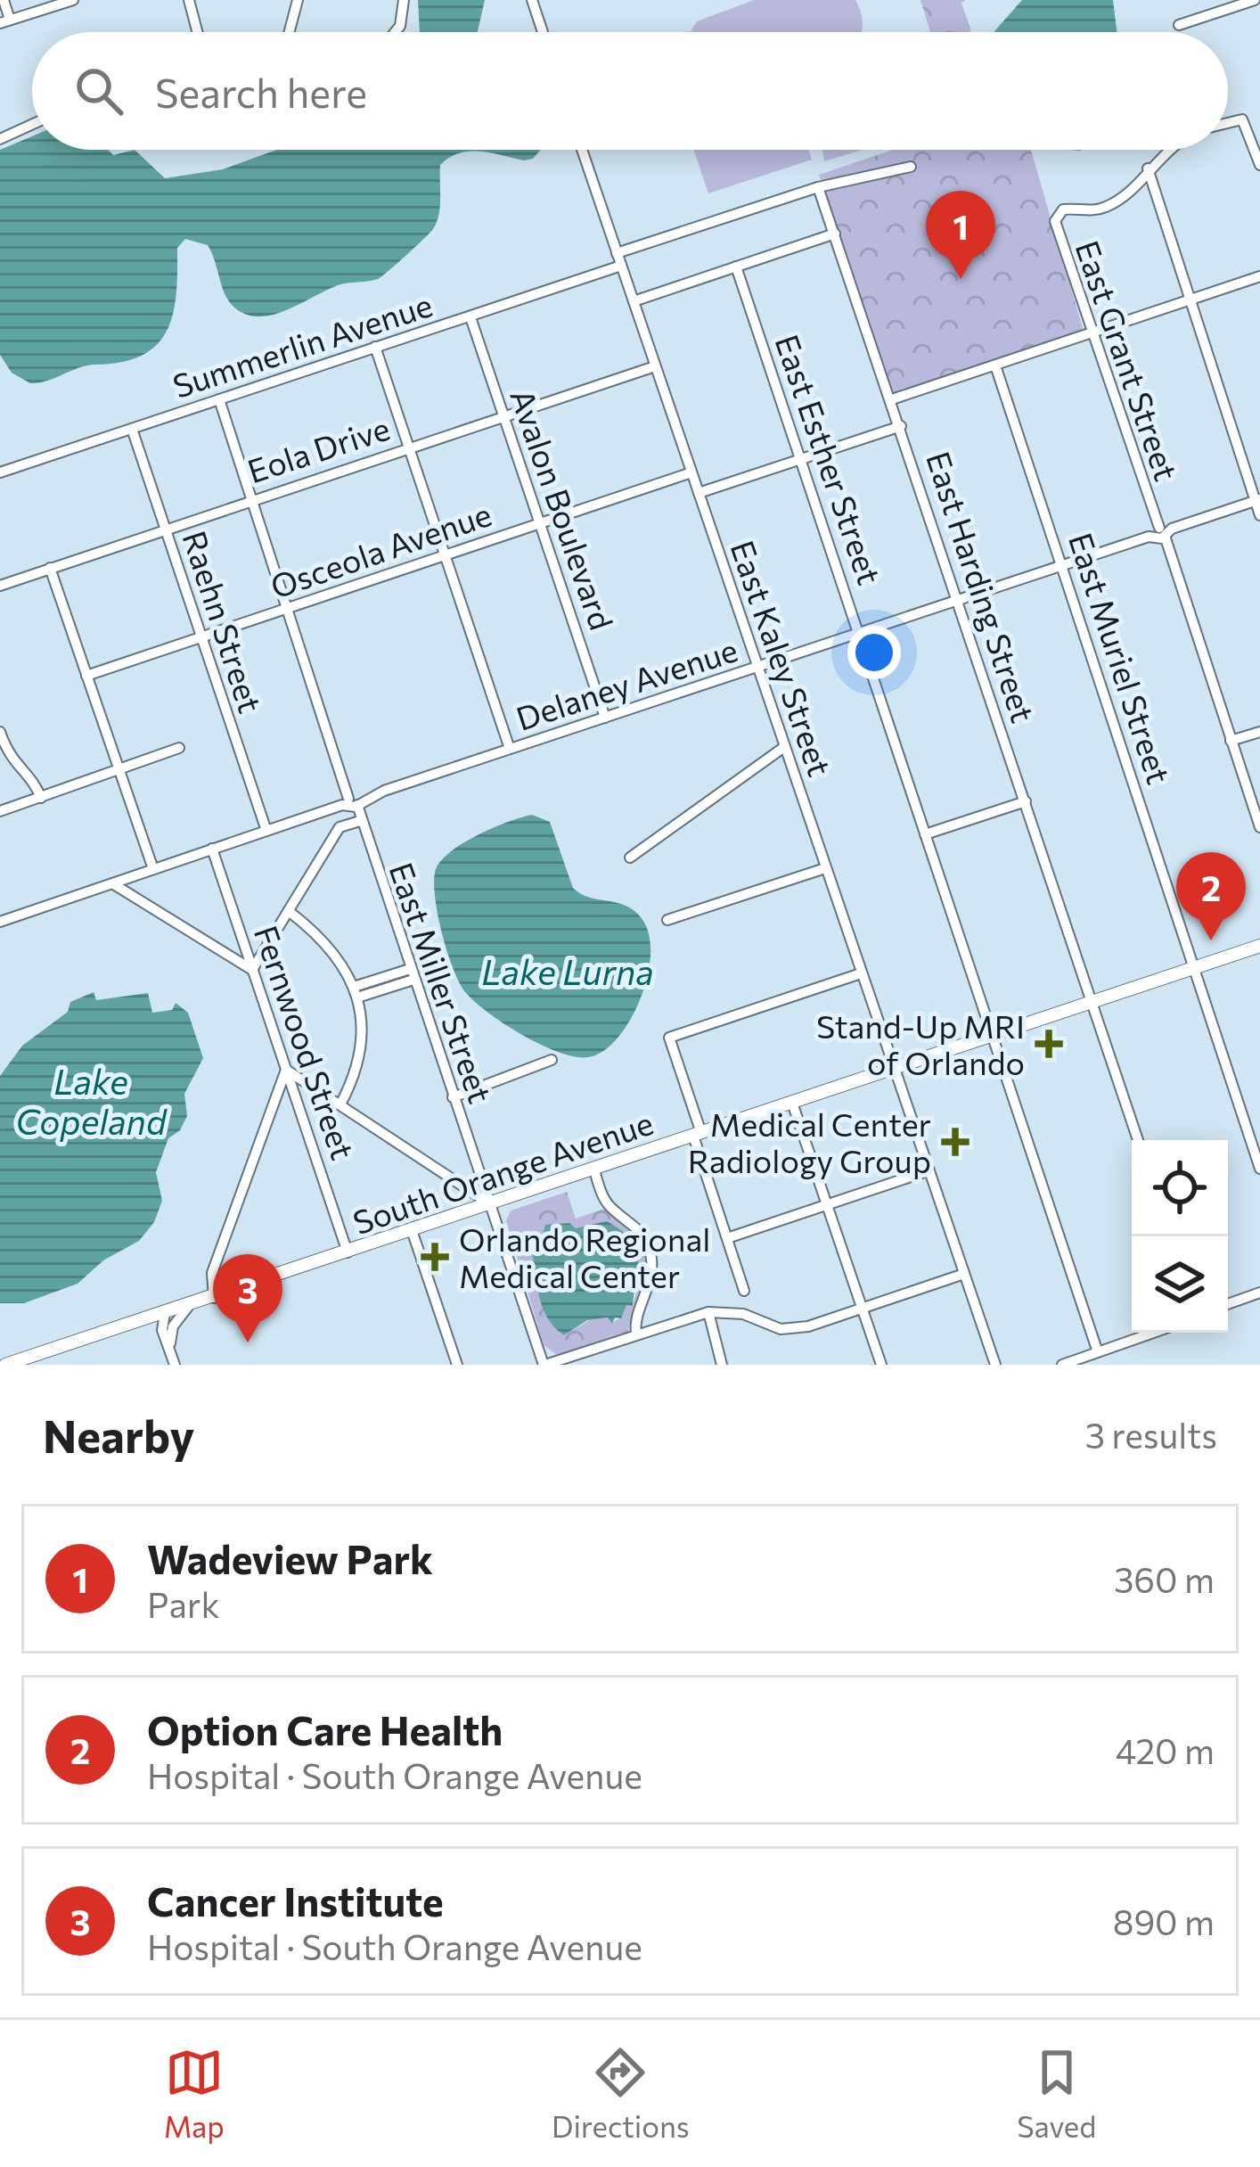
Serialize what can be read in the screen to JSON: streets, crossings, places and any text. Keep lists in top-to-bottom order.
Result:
{
  "streets": {
    "main road": ["South Orange Avenue"],
    "street": [
      "Summerlin Avenue",
      "East Grant Street",
      "Eola Drive",
      "East Esther Street",
      "Avalon Boulevard",
      "Osceola Avenue",
      "East Harding Street",
      "Raehn Street",
      "East Kaley Street",
      "East Muriel Street",
      "Delaney Avenue",
      "East Miller Street",
      "Fernwood Street"
    ]
  },
  "crossings": [
    ["Summerlin Avenue", "Avalon Boulevard"],
    ["Summerlin Avenue", "Raehn Street"],
    ["Summerlin Avenue", "East Kaley Street"],
    ["Summerlin Avenue", "East Miller Street"],
    ["East Grant Street", "Delaney Avenue"],
    ["Eola Drive", "Avalon Boulevard"],
    ["Eola Drive", "Raehn Street"],
    ["Eola Drive", "East Kaley Street"],
    ["Eola Drive", "East Miller Street"],
    ["East Esther Street", "Delaney Avenue"],
    ["East Esther Street", "South Orange Avenue"],
    ["Avalon Boulevard", "Osceola Avenue"],
    ["Avalon Boulevard", "Delaney Avenue"],
    ["Osceola Avenue", "Raehn Street"],
    ["Osceola Avenue", "East Kaley Street"],
    ["Osceola Avenue", "East Miller Street"],
    ["East Harding Street", "Delaney Avenue"],
    ["East Harding Street", "South Orange Avenue"],
    ["Raehn Street", "Delaney Avenue"],
    ["East Kaley Street", "Delaney Avenue"],
    ["East Kaley Street", "South Orange Avenue"],
    ["East Muriel Street", "Delaney Avenue"],
    ["East Muriel Street", "South Orange Avenue"],
    ["Delaney Avenue", "East Miller Street"],
    ["Delaney Avenue", "Fernwood Street"],
    ["East Miller Street", "South Orange Avenue"],
    ["Fernwood Street", "South Orange Avenue"]
  ],
  "water": ["Lake Lurna", "Lake Copeland"],
  "places": {
    "health": ["Stand-Up MRI of Orlando", "Medical Center Radiology Group", "Orlando Regional Medical Center"]
  },
  "page": {
    "search": "Search here",
    "pins": ["1", "2", "3"],
    "heading": ["Nearby", "3 results"],
    "list": [
      {
        "mark": "1",
        "name": "Wadeview Park",
        "note": "Park",
        "value": "360 m"
      },
      {
        "mark": "2",
        "name": "Option Care Health",
        "note": "Hospital · South Orange Avenue",
        "value": "420 m"
      },
      {
        "mark": "3",
        "name": "Cancer Institute",
        "note": "Hospital · South Orange Avenue",
        "value": "890 m"
      }
    ],
    "nav": ["Map", "Directions", "Saved"]
  }
}
